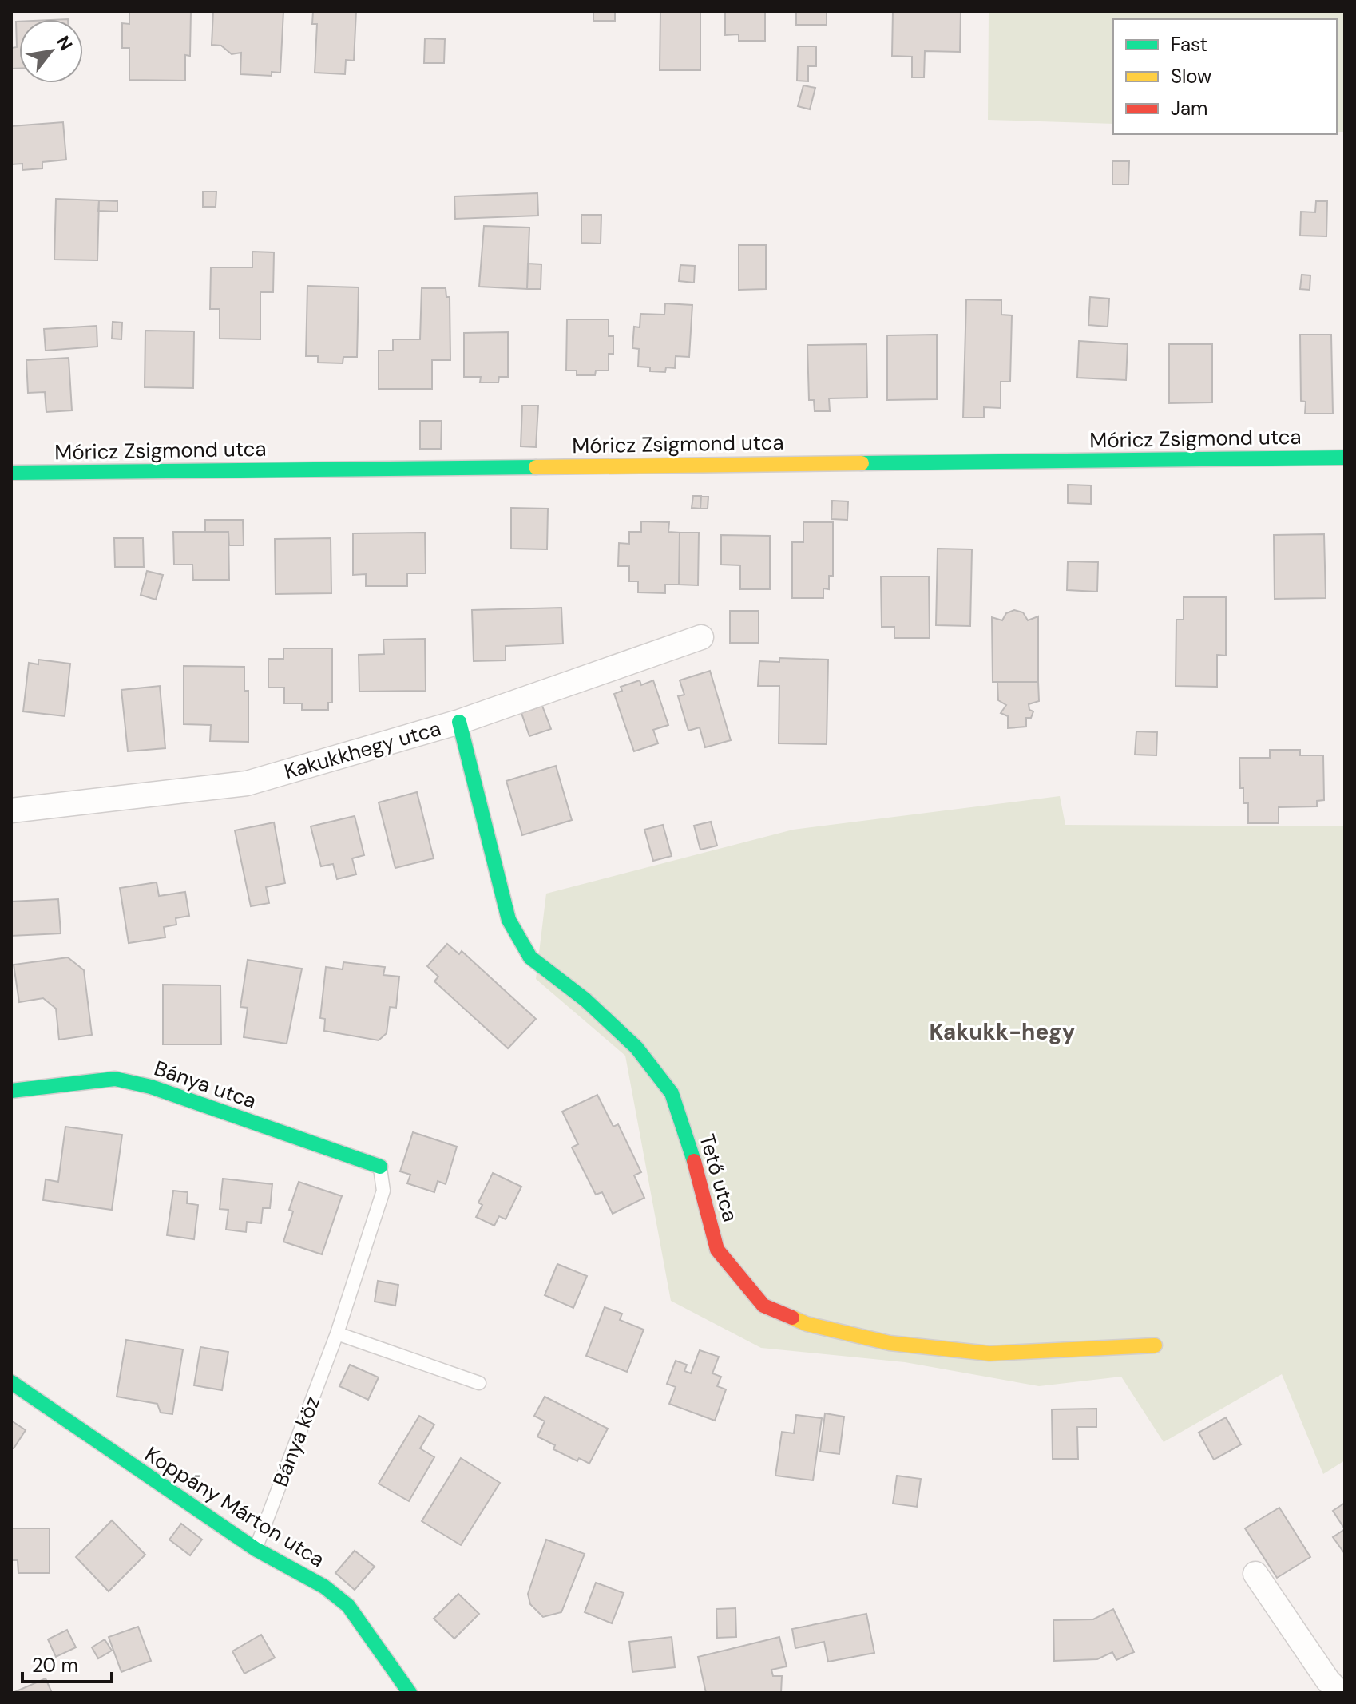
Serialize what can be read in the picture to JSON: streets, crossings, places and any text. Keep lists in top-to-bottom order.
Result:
{
  "streets": {
    "street": [
      "Móricz Zsigmond utca",
      "Kakukkhegy utca",
      "Bánya utca",
      "Tető utca",
      "Koppány Márton utca"
    ],
    "lane": ["Bánya köz"]
  },
  "crossings": [
    ["Kakukkhegy utca", "Tető utca"],
    ["Bánya utca", "Bánya köz"],
    ["Bánya köz", "Koppány Márton utca"]
  ],
  "districts": ["Kakukk-hegy"],
  "legend": ["Fast", "Slow", "Jam"],
  "scale_bar": "20 m",
  "north": "top right"
}
